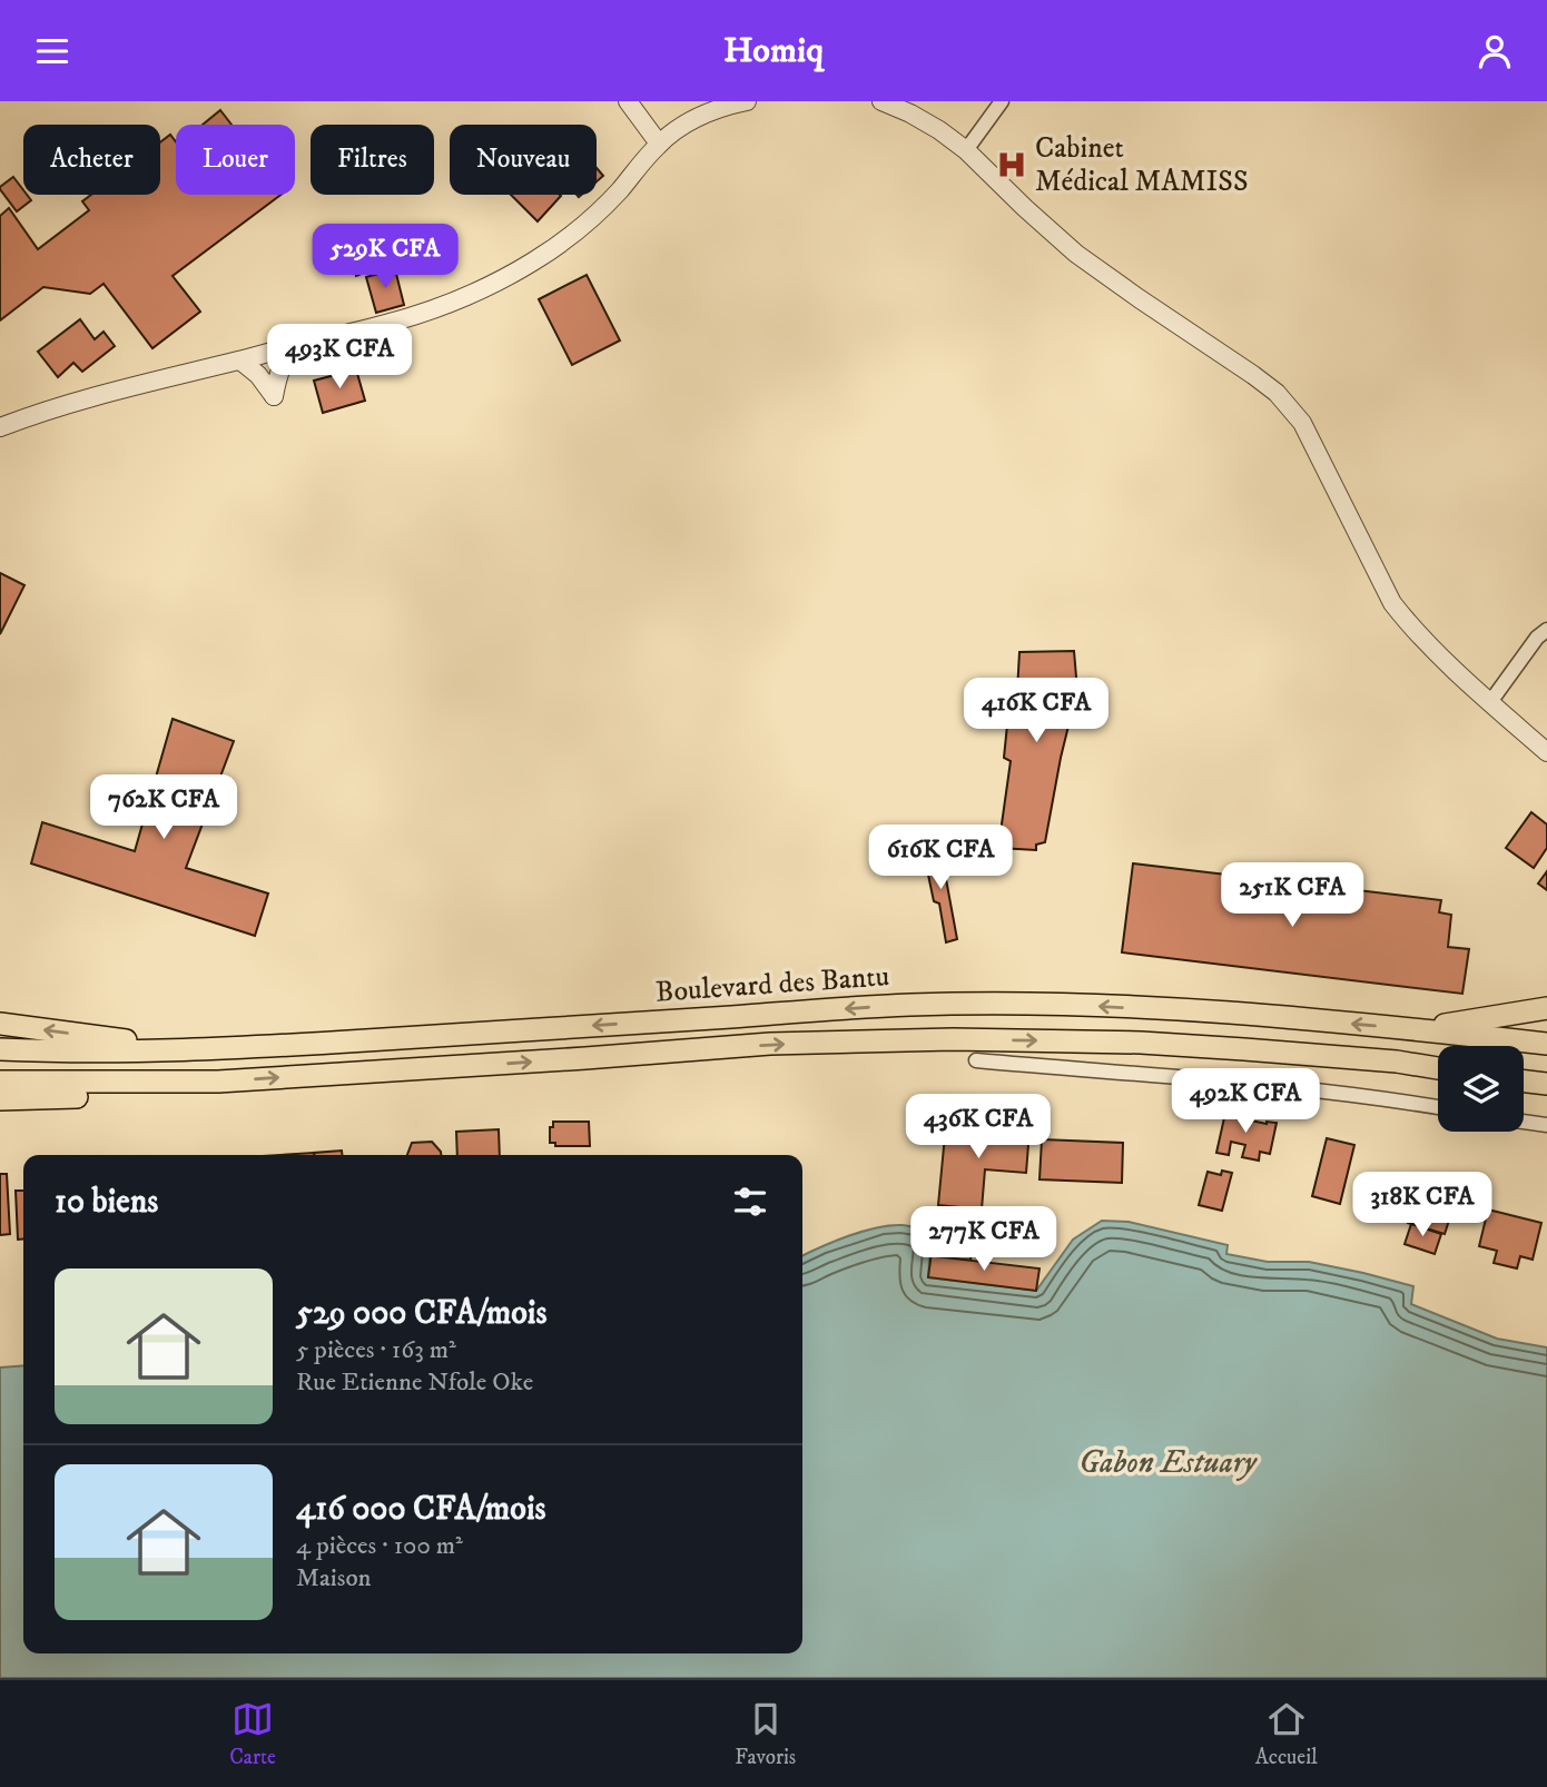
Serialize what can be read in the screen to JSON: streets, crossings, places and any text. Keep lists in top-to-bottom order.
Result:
{
  "streets": {
    "highway": ["Boulevard des Bantu"]
  },
  "water": ["Gabon Estuary"],
  "places": {
    "hospital": ["Cabinet Médical MAMISS"]
  },
  "page": {
    "header": "Homiq",
    "chip": [
      "Acheter",
      "Louer",
      "Filtres",
      "Nouveau"
    ],
    "price": [
      "529K CFA",
      "493K CFA",
      "416K CFA",
      "762K CFA",
      "616K CFA",
      "251K CFA",
      "492K CFA",
      "436K CFA",
      "318K CFA",
      "277K CFA"
    ],
    "heading": "10 biens",
    "list": [
      {
        "name": "529 000 CFA/mois",
        "note": "5 pièces · 163 m² · Rue Etienne Nfole Oke"
      },
      {
        "name": "416 000 CFA/mois",
        "note": "4 pièces · 100 m² · Maison"
      }
    ],
    "tabs": ["Carte", "Favoris", "Accueil"]
  }
}
